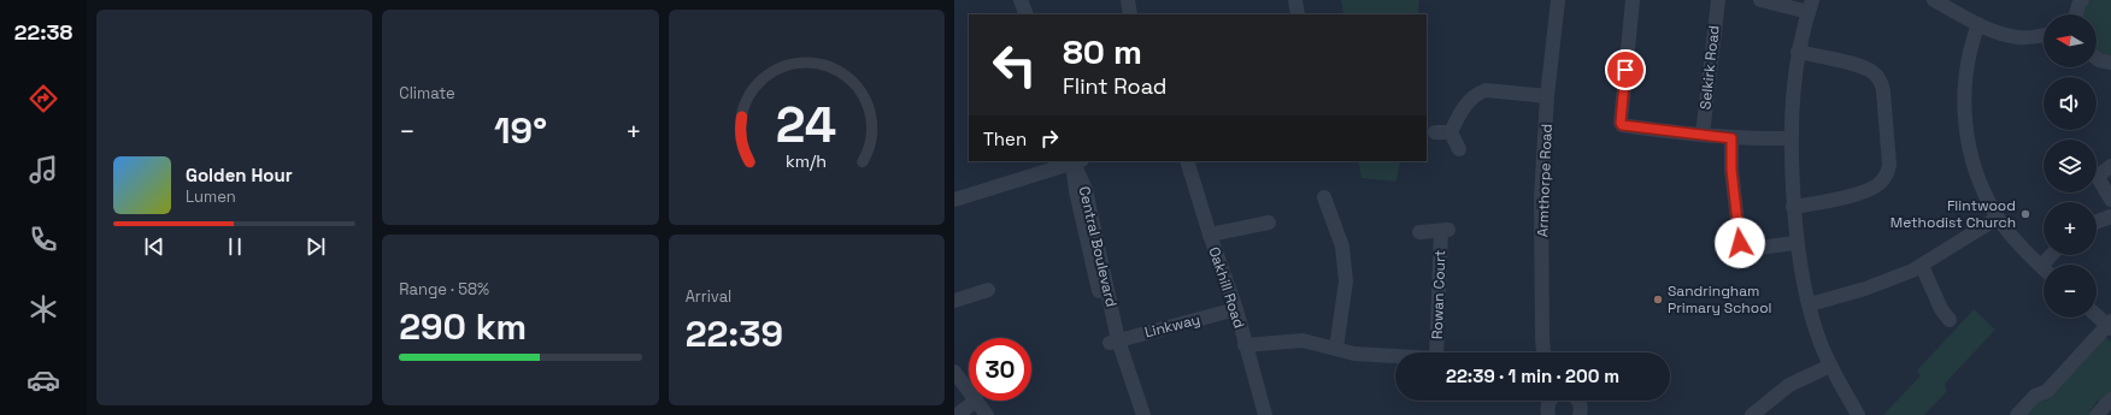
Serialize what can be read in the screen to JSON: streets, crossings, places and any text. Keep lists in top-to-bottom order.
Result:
{
  "streets": {
    "street": [
      "Selkirk Road",
      "Armthorpe Road",
      "Central Boulevard",
      "Oakhill Road",
      "Rowan Court",
      "Linkway"
    ]
  },
  "crossings": [
    ["Central Boulevard", "Linkway"],
    ["Oakhill Road", "Linkway"]
  ],
  "places": ["Flintwood Methodist Church", "Sandringham Primary School"],
  "north": "left",
  "page": {
    "tabs": "22:38",
    "tile": [
      "Climate",
      ["Range · 58%", "290 km"],
      ["Arrival", "22:39"]
    ],
    "map_buttons": ["+", "−"],
    "turn": ["80 m", "Flint Road"],
    "heat": ["−", "19°", "+"],
    "then": "Then",
    "song": ["Golden Hour", "Lumen"],
    "limit": "30",
    "trip": "22:39 · 1 min · 200 m",
    "gauge": ["24", "km/h"]
  }
}
